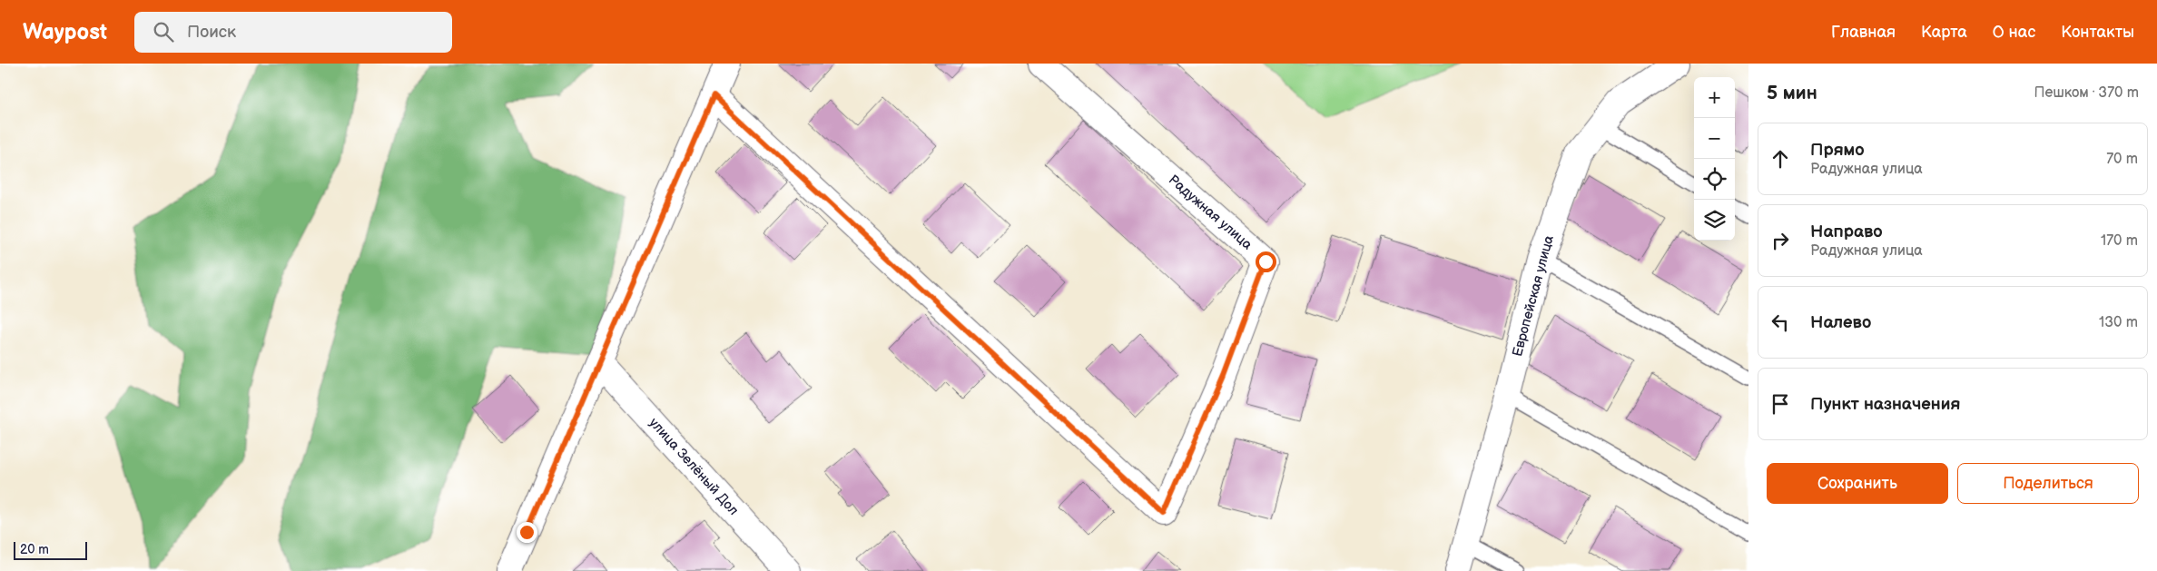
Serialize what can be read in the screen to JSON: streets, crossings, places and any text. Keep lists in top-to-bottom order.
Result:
{
  "streets": {
    "street": ["Радужная улица", "Европейская улица", "улица Зелёный Дол"]
  },
  "scale_bar": "20 m",
  "page": {
    "header": "Waypost",
    "search": "Поиск",
    "nav": [
      "Главная",
      "Карта",
      "О нас",
      "Контакты"
    ],
    "heading": ["5 мин", "Пешком · 370 m"],
    "map_buttons": ["+", "−"],
    "list": [
      ["Прямо", "Радужная улица", "70 m"],
      ["Направо", "Радужная улица", "170 m"],
      ["Налево", "130 m"],
      "Пункт назначения"
    ],
    "buttons": ["Сохранить", "Поделиться"],
    "scale": "20 m"
  }
}
